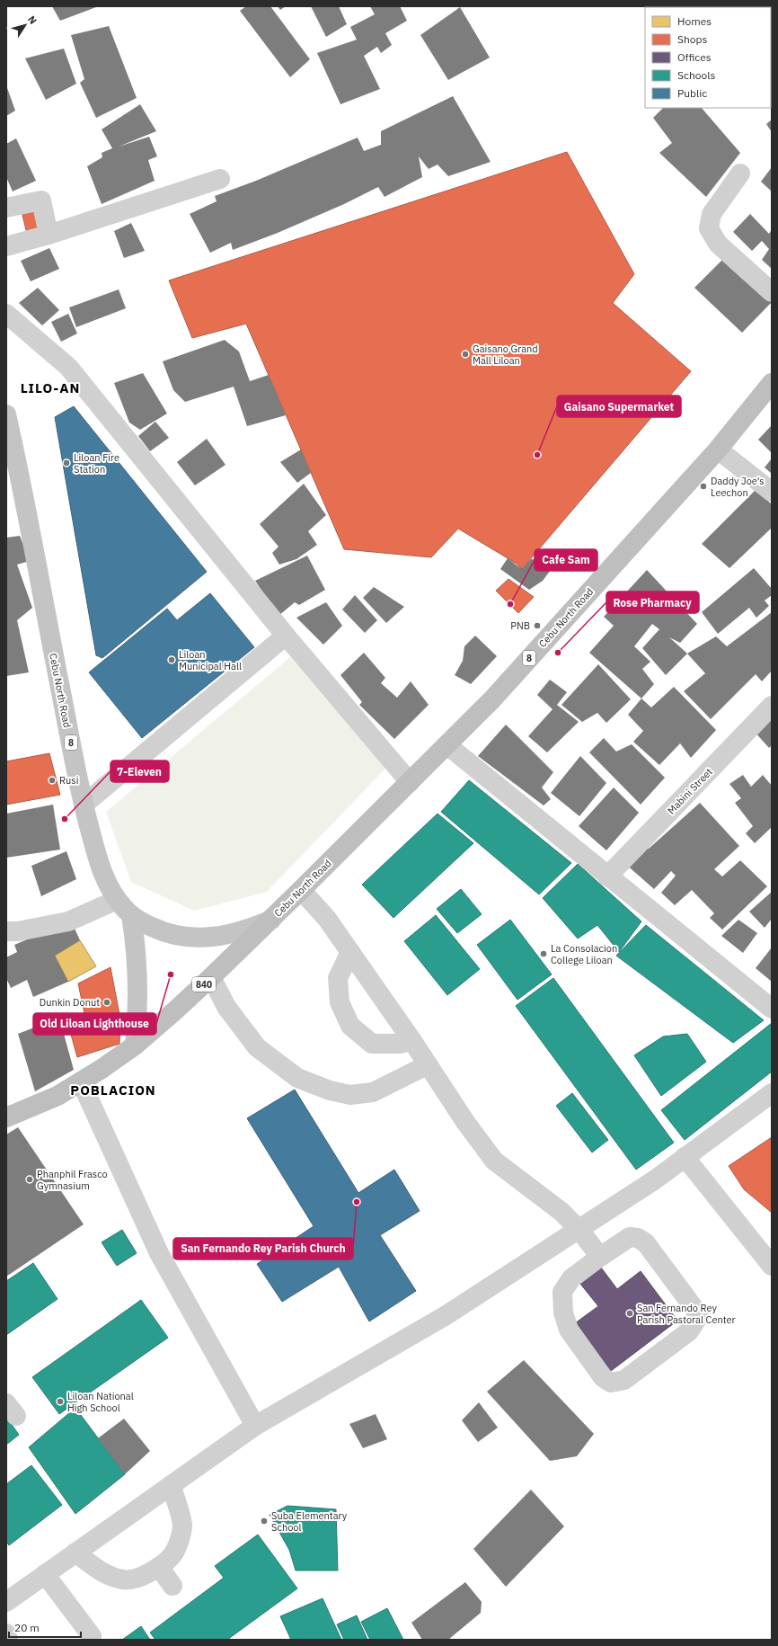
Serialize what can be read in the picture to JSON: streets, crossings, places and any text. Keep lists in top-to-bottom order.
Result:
{
  "streets": {
    "highway": ["Cebu North Road", "8", "840"],
    "street": ["Mabini Street"]
  },
  "crossings": [
    ["Cebu North Road", "840"]
  ],
  "districts": ["LILO-AN", "POBLACION"],
  "places": [
    "Gaisano Grand Mall Liloan",
    "Gaisano Supermarket",
    "Liloan Fire Station",
    "Daddy Joe's Leechon",
    "Cafe Sam",
    "PNB",
    "Rose Pharmacy",
    "Liloan Municipal Hall",
    "Rusi",
    "7-Eleven",
    "La Consolacion College Liloan",
    "Old Liloan Lighthouse",
    "Dunkin Donut",
    "Phanphil Frasco Gymnasium",
    "San Fernando Rey Parish Church",
    "San Fernando Rey Parish Pastoral Center",
    "Liloan National High School",
    "Suba Elementary School"
  ],
  "legend": [
    "Homes",
    "Shops",
    "Offices",
    "Schools",
    "Public"
  ],
  "scale_bar": "20 m",
  "north": "top right"
}
